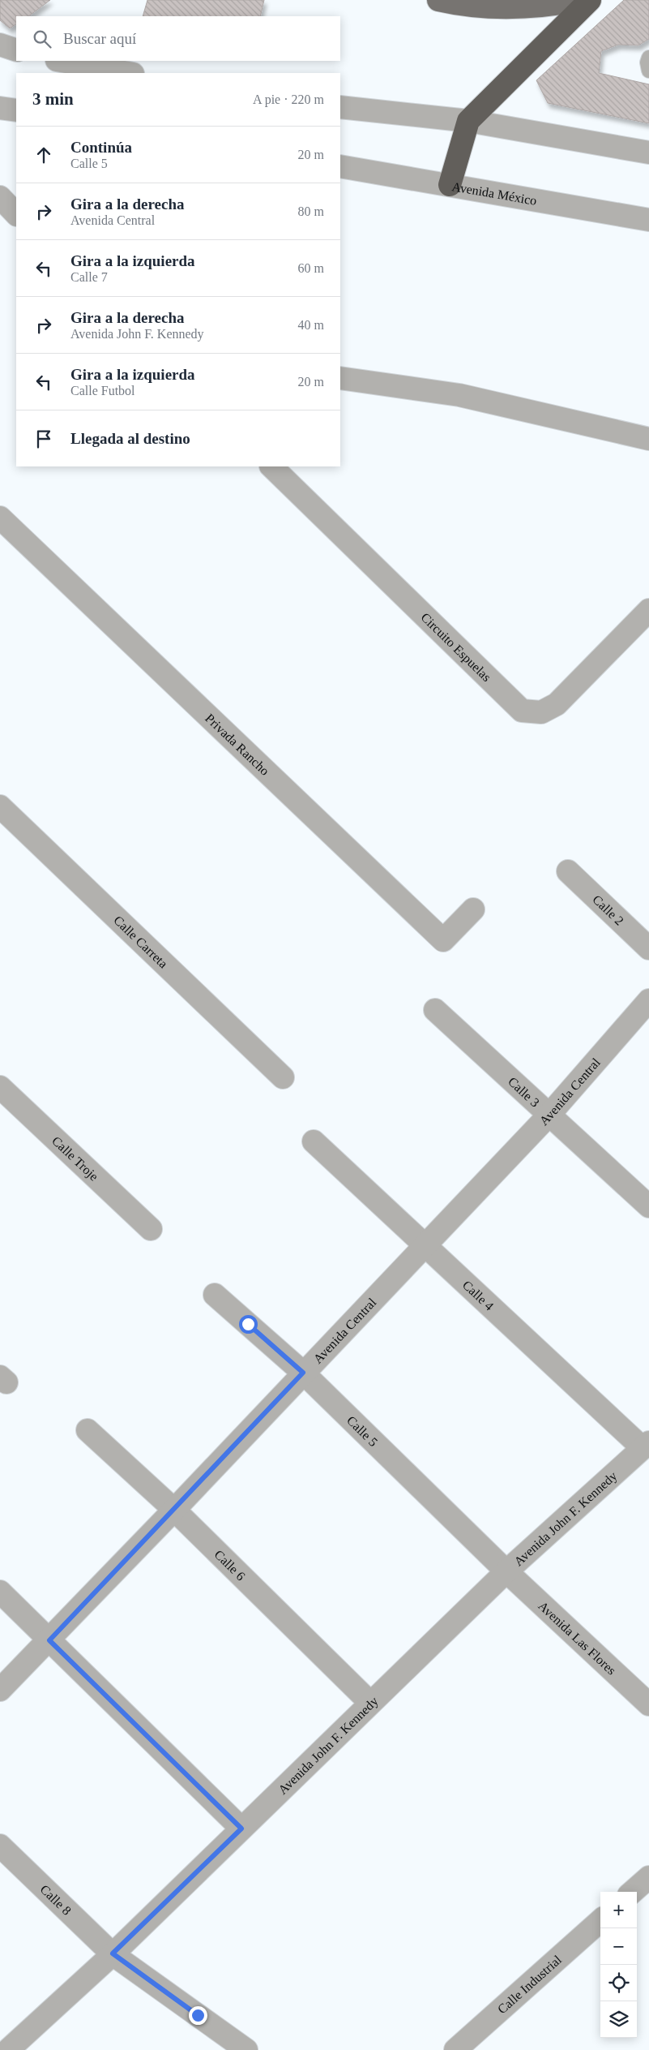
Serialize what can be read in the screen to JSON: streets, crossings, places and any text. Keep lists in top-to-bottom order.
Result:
{
  "streets": {
    "street": [
      "Avenida México",
      "Circuito Espuelas",
      "Privada Rancho",
      "Calle 2",
      "Calle Carreta",
      "Avenida Central",
      "Calle 3",
      "Calle Troje",
      "Calle 4",
      "Calle 5",
      "Avenida John F. Kennedy",
      "Calle 6",
      "Avenida Las Flores",
      "Calle 8",
      "Calle Industrial"
    ]
  },
  "crossings": [
    ["Avenida Central", "Calle 3"],
    ["Avenida Central", "Calle 4"],
    ["Avenida Central", "Calle 5"],
    ["Avenida Central", "Calle 6"],
    ["Calle 4", "Avenida John F. Kennedy"],
    ["Calle 5", "Avenida John F. Kennedy"],
    ["Calle 5", "Avenida Las Flores"],
    ["Avenida John F. Kennedy", "Calle 6"],
    ["Avenida John F. Kennedy", "Avenida Las Flores"],
    ["Avenida John F. Kennedy", "Calle 8"]
  ],
  "page": {
    "search": "Buscar aquí",
    "heading": ["3 min", "A pie · 220 m"],
    "list": [
      ["Continúa", "Calle 5", "20 m"],
      ["Gira a la derecha", "Avenida Central", "80 m"],
      ["Gira a la izquierda", "Calle 7", "60 m"],
      ["Gira a la derecha", "Avenida John F. Kennedy", "40 m"],
      ["Gira a la izquierda", "Calle Futbol", "20 m"],
      "Llegada al destino"
    ],
    "map_buttons": ["+", "−"]
  }
}
